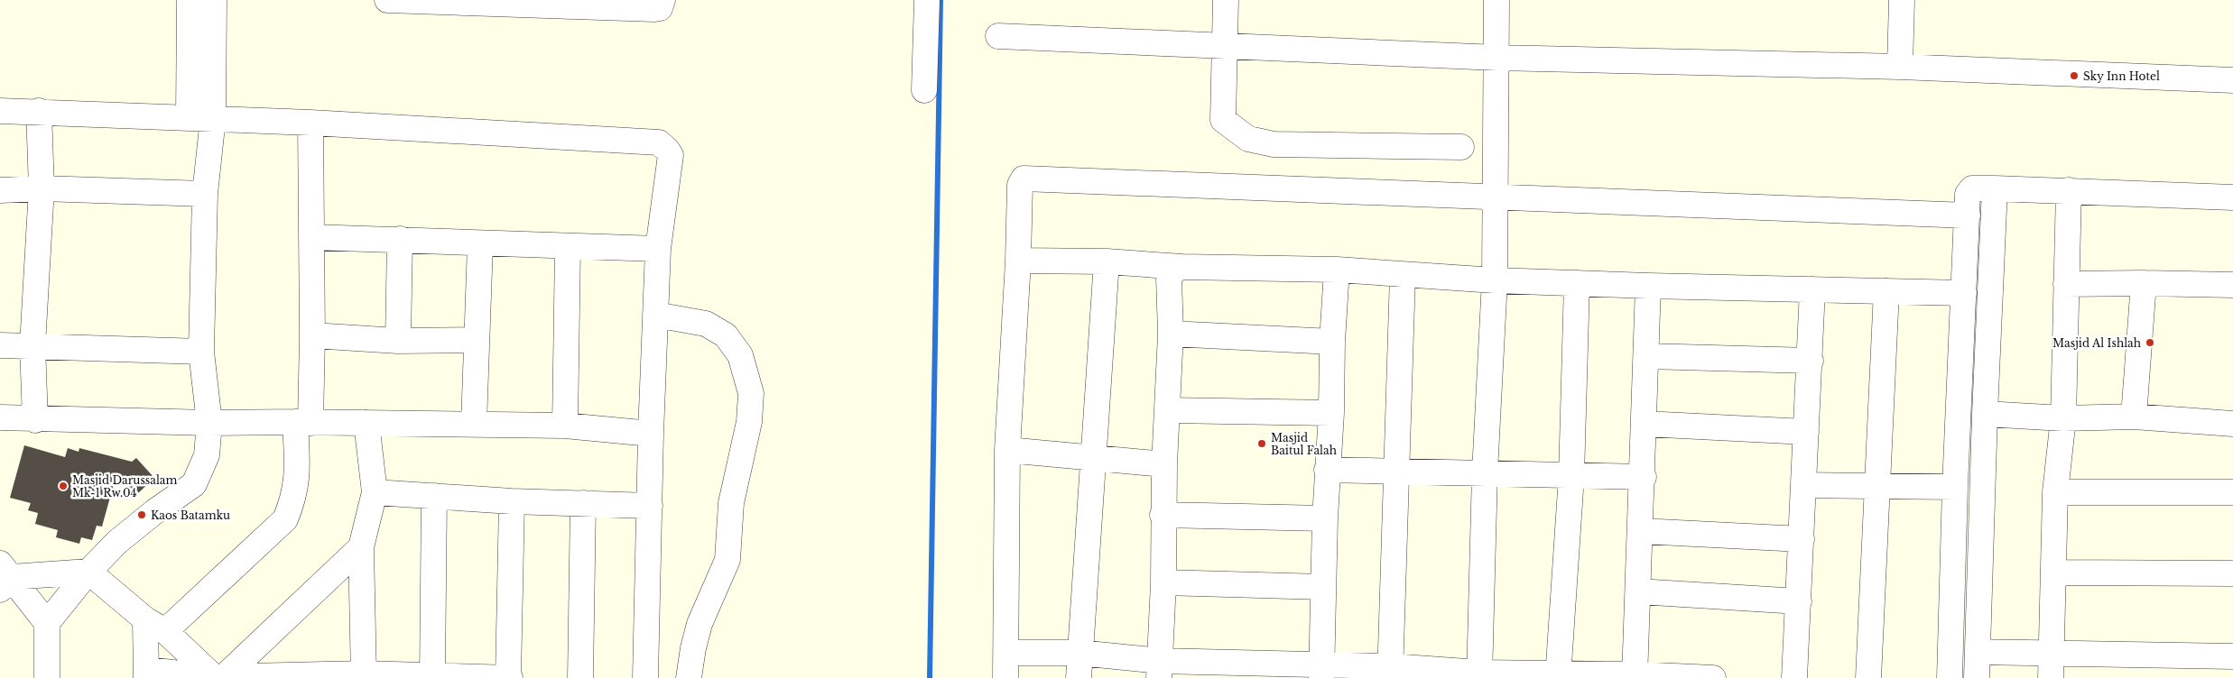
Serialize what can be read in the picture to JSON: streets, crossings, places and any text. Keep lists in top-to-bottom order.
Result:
{
  "places": [
    "Sky Inn Hotel",
    "Masjid Al Ishlah",
    "Masjid Baitul Falah",
    "Masjid Darussalam Mk-1 Rw.04",
    "Kaos Batamku"
  ]
}
